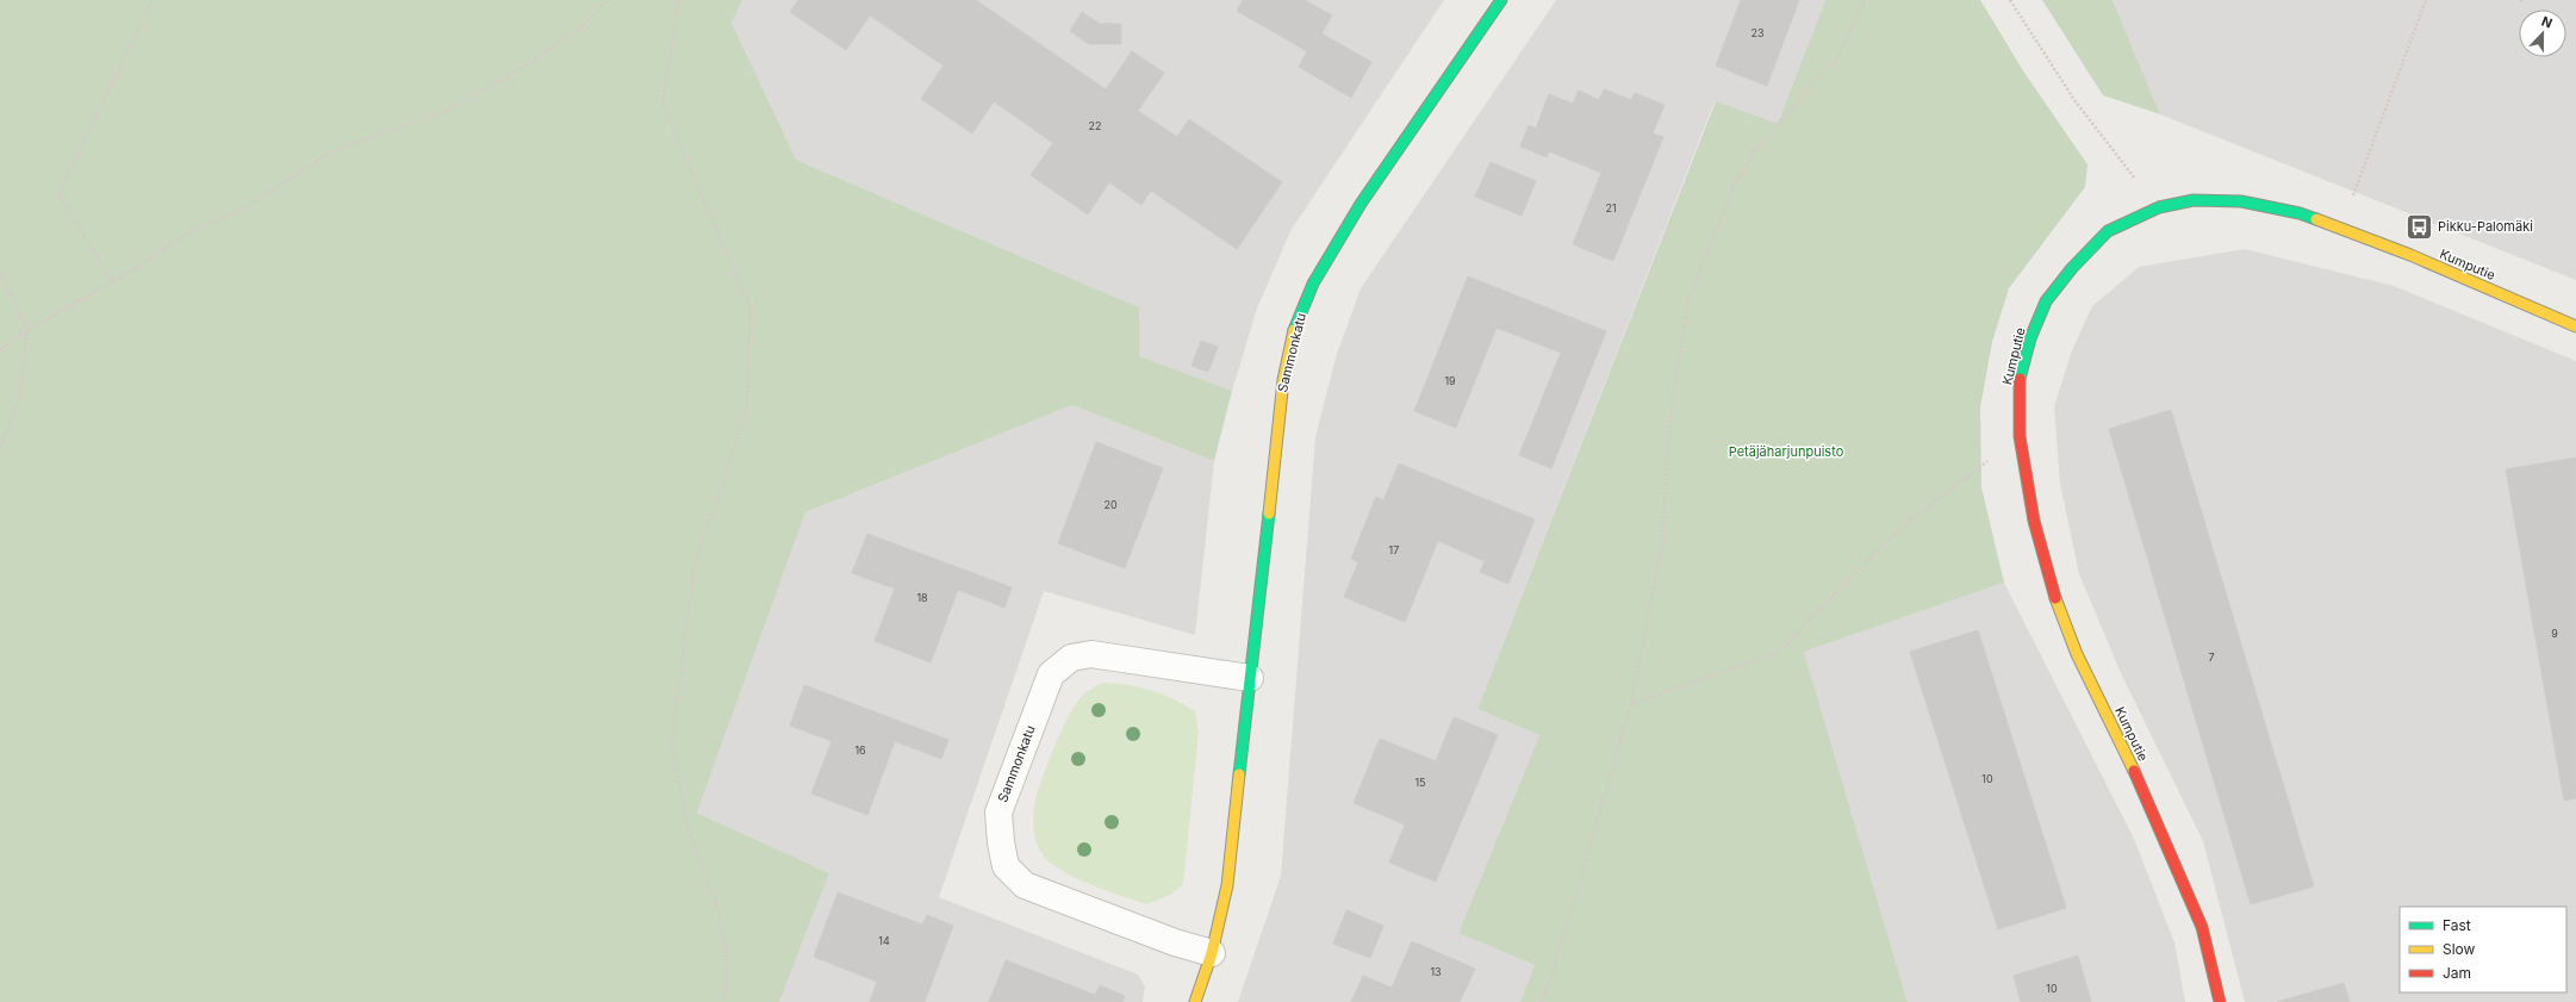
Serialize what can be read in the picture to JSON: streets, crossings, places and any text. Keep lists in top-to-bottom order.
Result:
{
  "streets": {
    "street": ["Kumputie", "Sammonkatu"]
  },
  "parks": ["Petäjäharjunpuisto"],
  "places": {
    "bus stop": ["Pikku-Palomäki"]
  },
  "house_numbers": [
    "23",
    "22",
    "21",
    "19",
    "20",
    "17",
    "18",
    "9",
    "7",
    "16",
    "10",
    "15",
    "14",
    "13",
    "10"
  ],
  "legend": ["Fast", "Slow", "Jam"],
  "north": "top"
}
